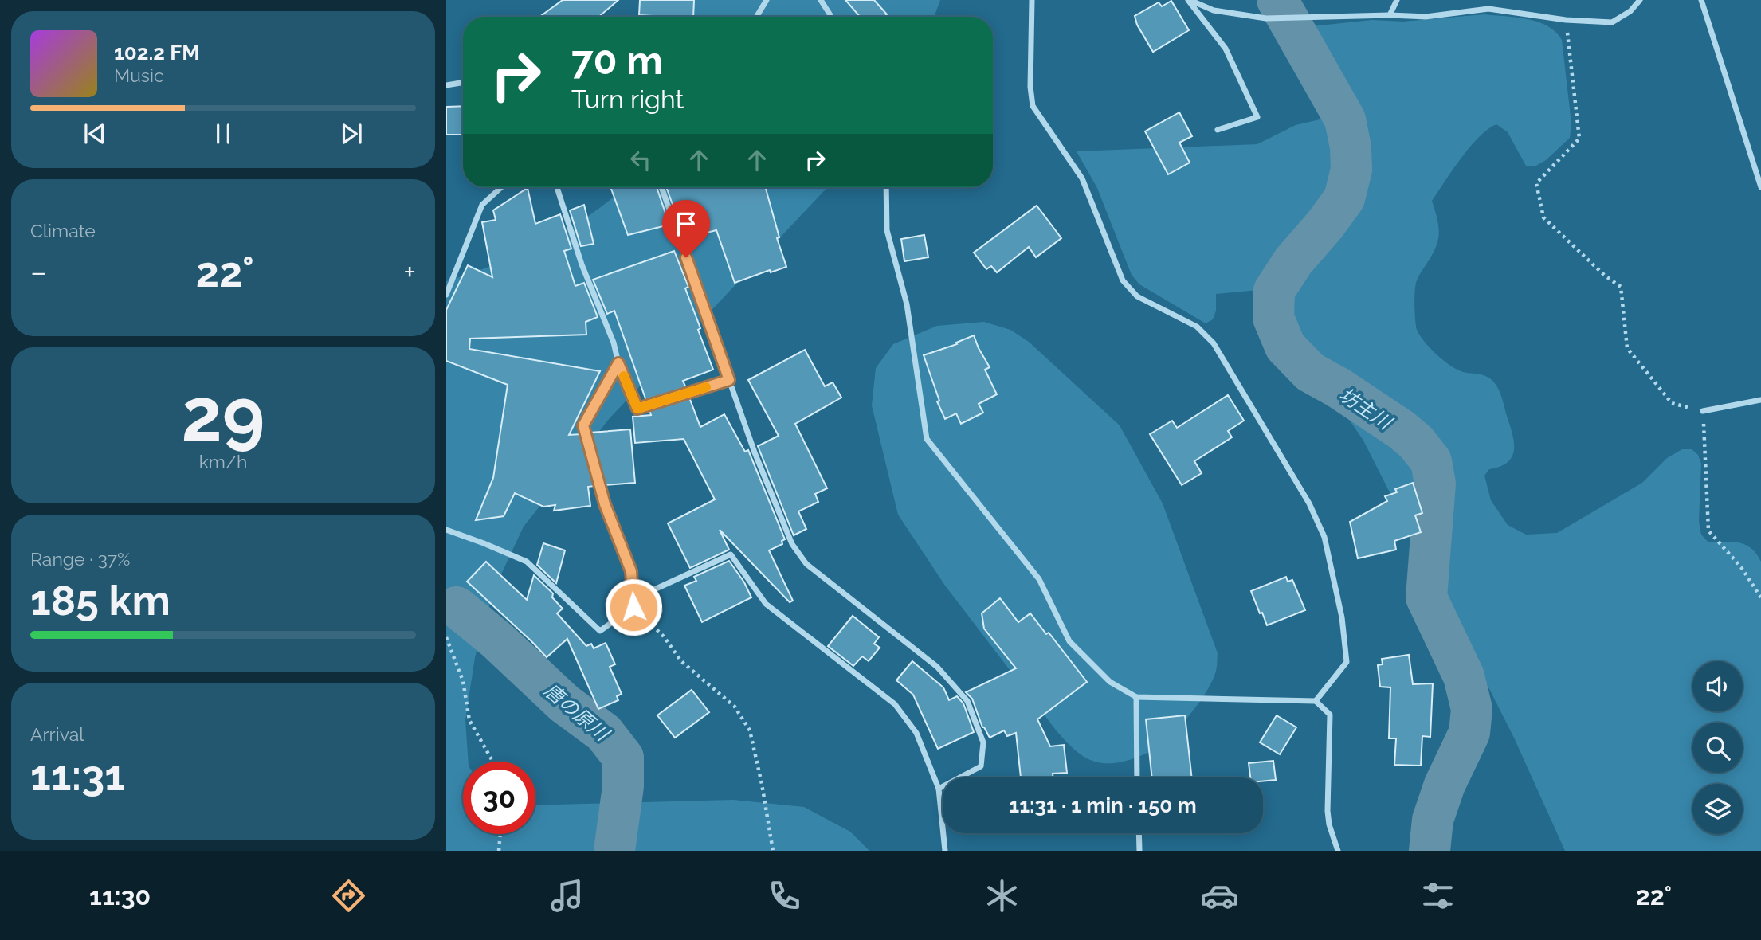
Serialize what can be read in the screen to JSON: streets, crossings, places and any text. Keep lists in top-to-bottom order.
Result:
{
  "water": ["坊主川", "唐の原川"],
  "page": {
    "turn": ["70 m", "Turn right"],
    "song": ["102.2 FM", "Music"],
    "tile": [
      "Climate",
      ["29", "km/h"],
      ["Range · 37%", "185 km"],
      ["Arrival", "11:31"]
    ],
    "heat": ["−", "22°", "+"],
    "limit": "30",
    "trip": "11:31 · 1 min · 150 m",
    "tabs": ["11:30", "22°"]
  }
}
